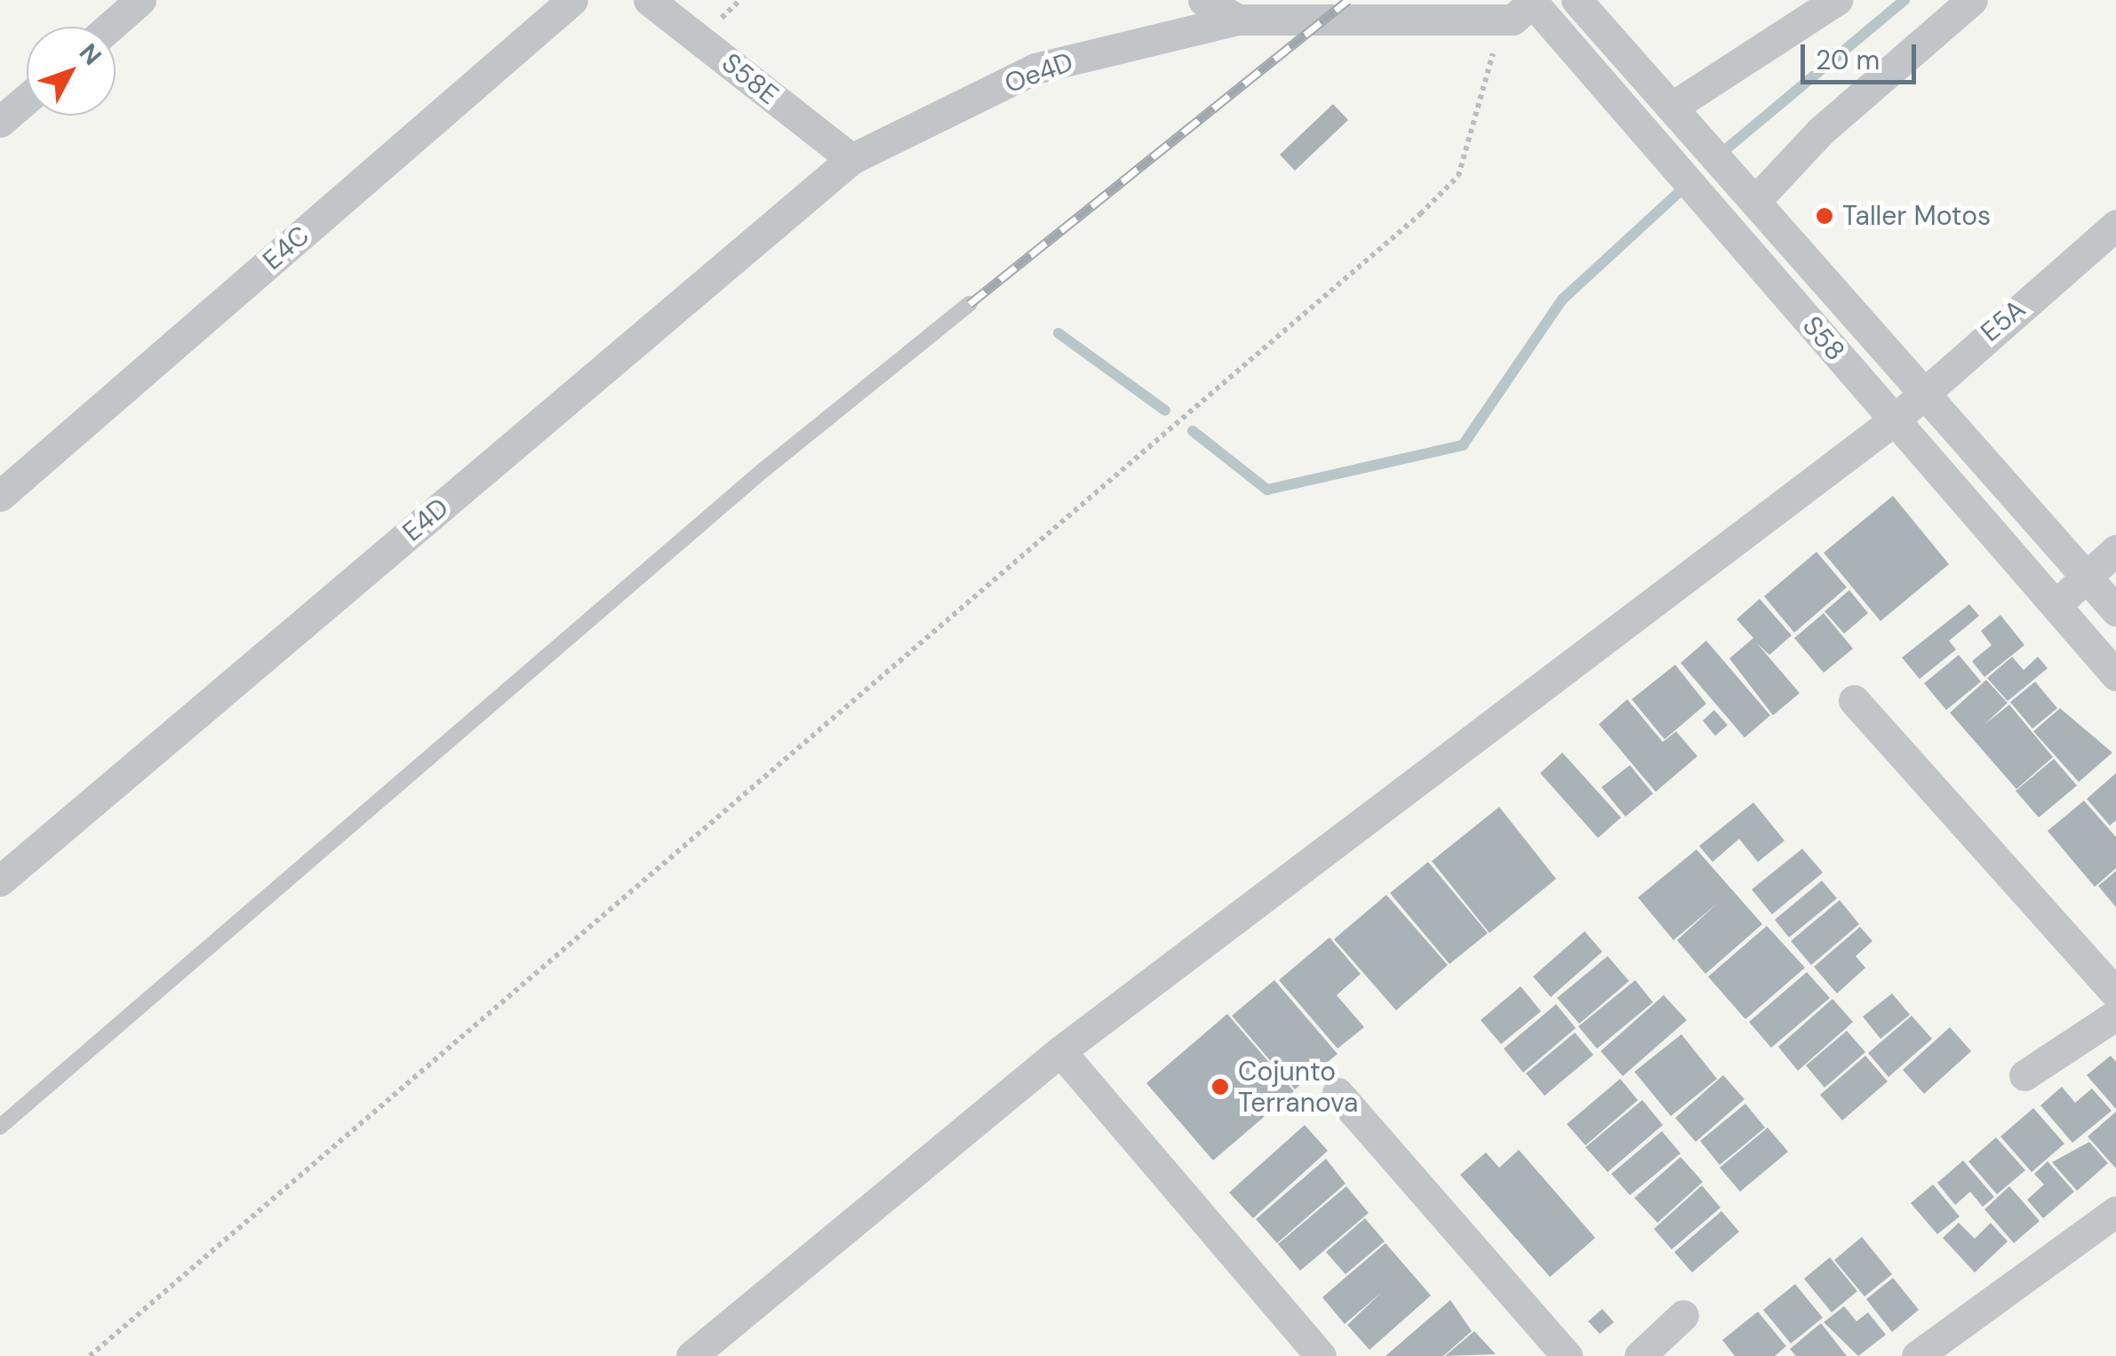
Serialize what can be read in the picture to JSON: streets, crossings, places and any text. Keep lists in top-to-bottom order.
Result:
{
  "streets": {
    "street": [
      "Oe4D",
      "S58E",
      "E4C",
      "E5A",
      "S58",
      "E4D"
    ]
  },
  "crossings": [
    ["Oe4D", "S58E"],
    ["Oe4D", "S58"],
    ["Oe4D", "E4D"],
    ["S58E", "E4D"],
    ["E5A", "S58"]
  ],
  "places": ["Taller Motos", "Cojunto Terranova"],
  "scale_bar": "20 m",
  "north": "top right"
}
